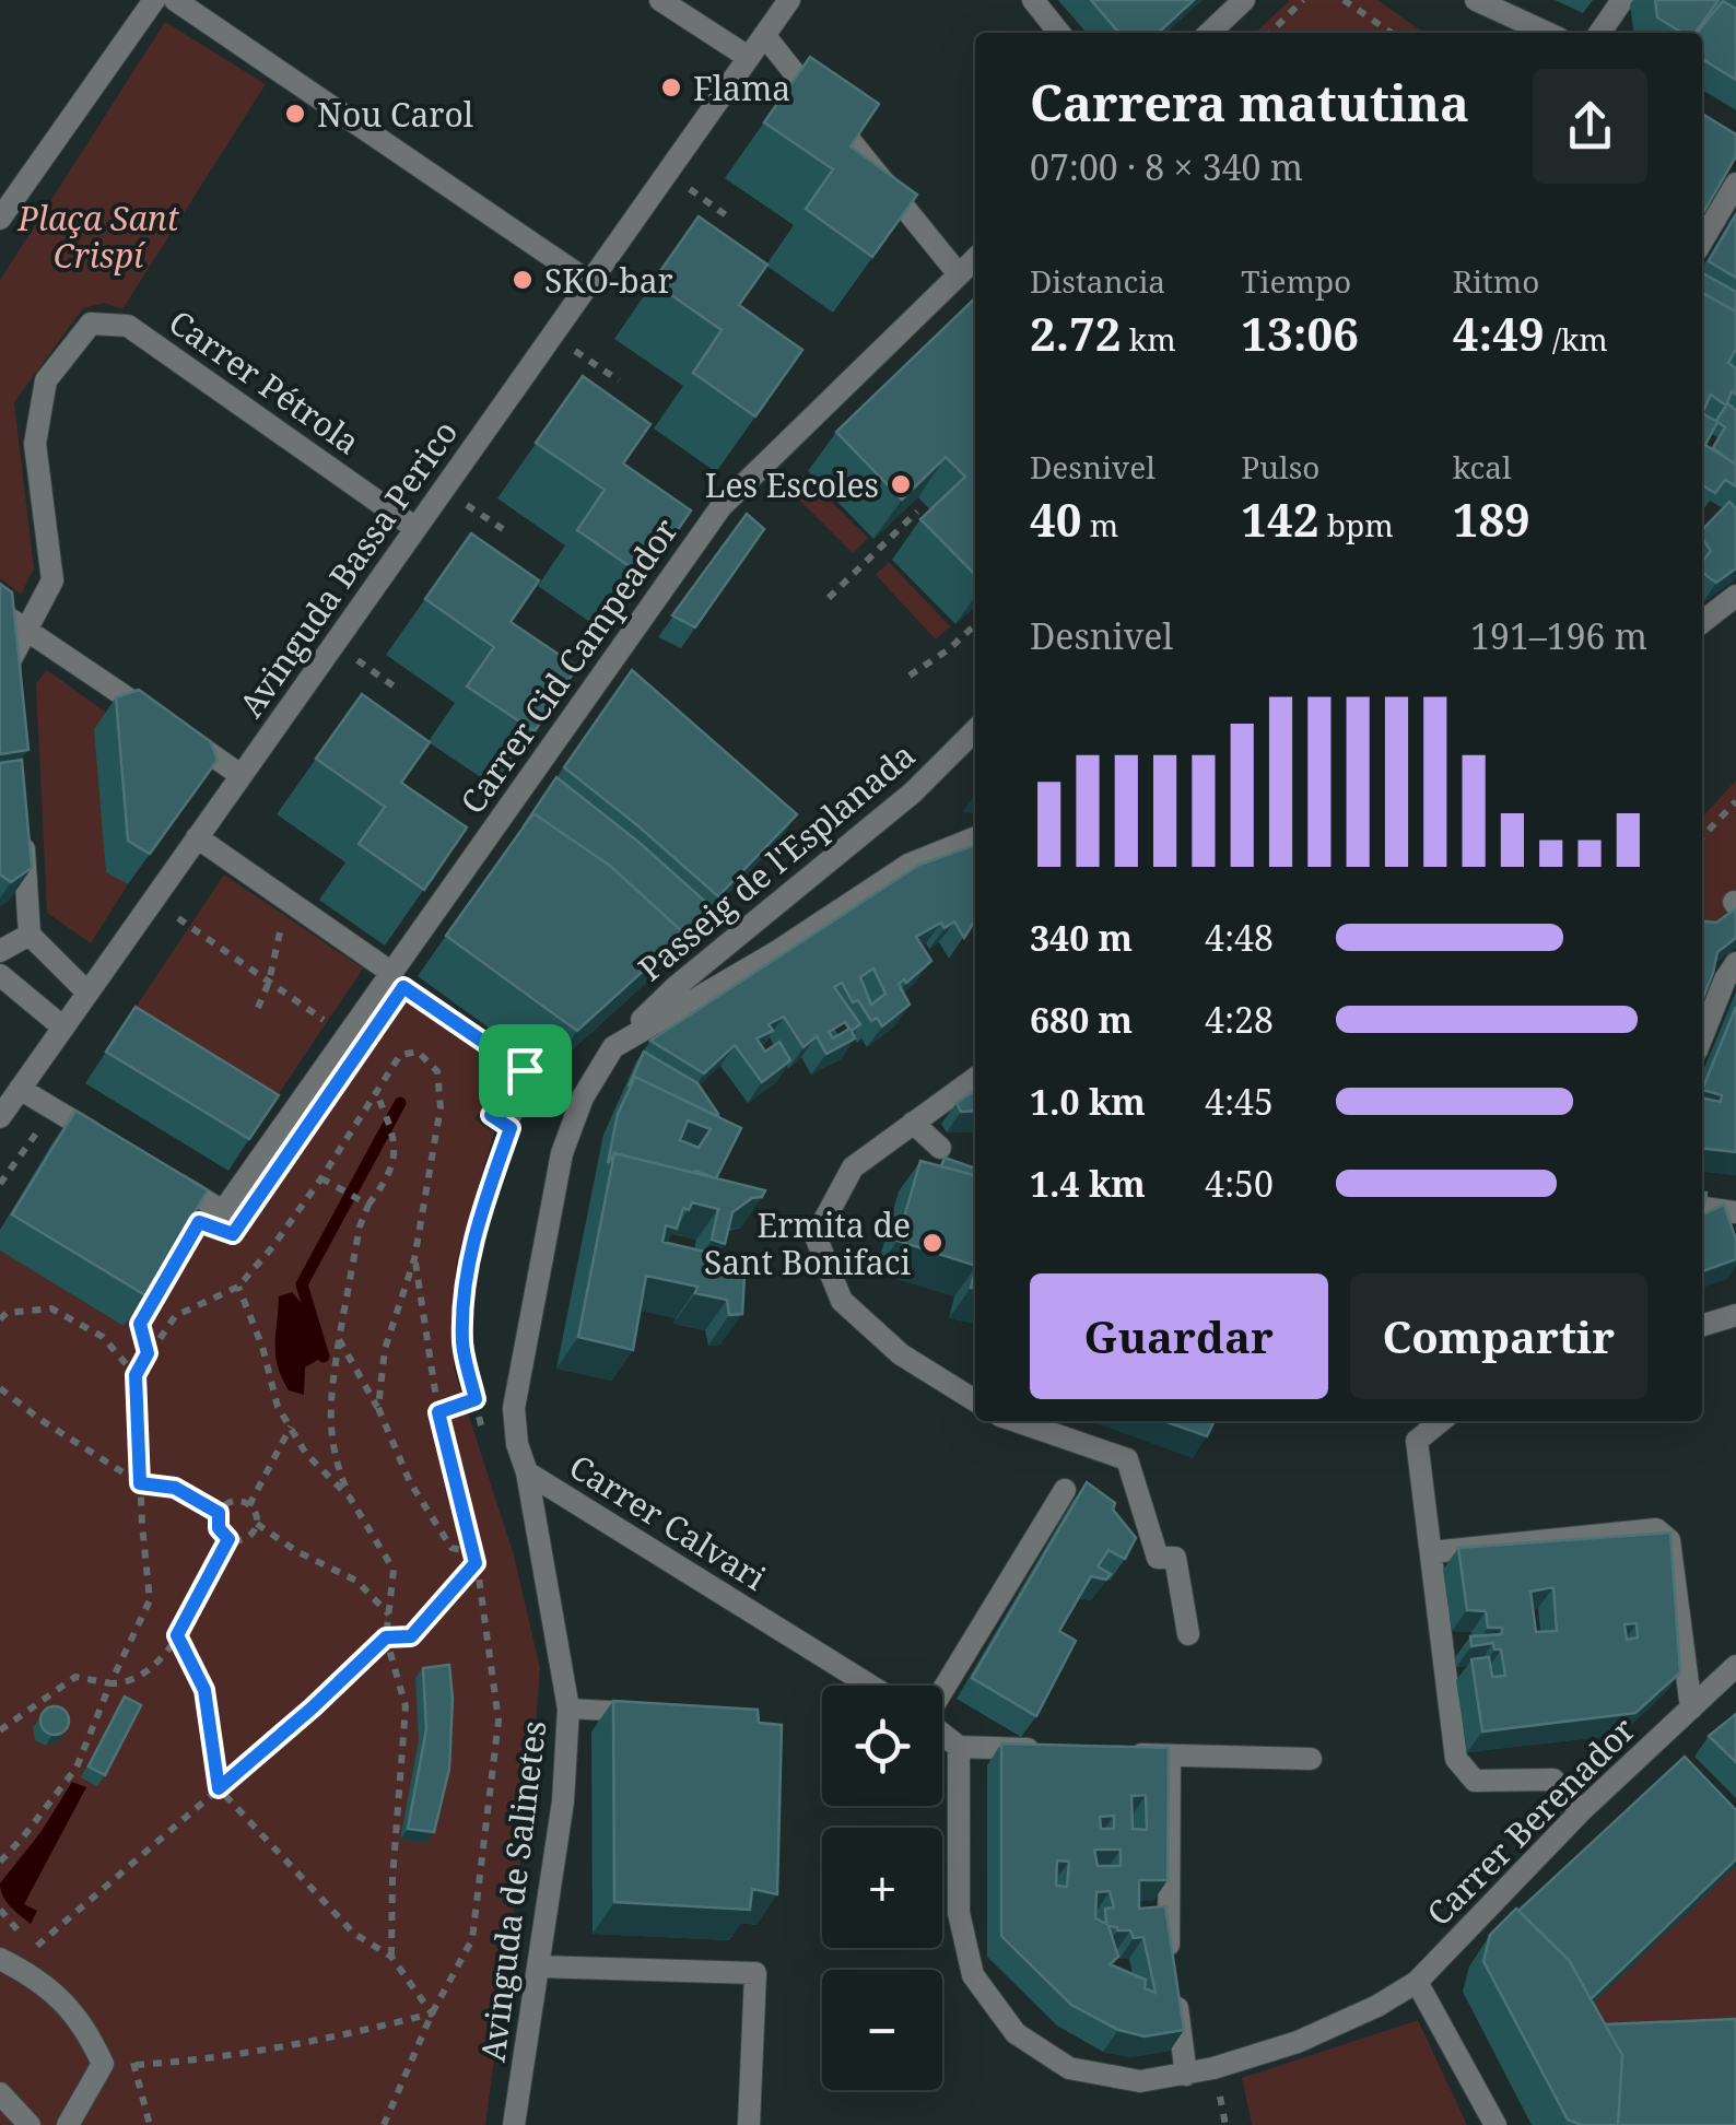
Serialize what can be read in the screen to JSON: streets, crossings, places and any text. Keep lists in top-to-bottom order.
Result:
{
  "streets": {
    "street": [
      "Carrer Pétrola",
      "Avinguda Bassa Perico",
      "Carrer Cid Campeador",
      "Passeig de l'Esplanada",
      "Carrer Calvari",
      "Carrer Berenador",
      "Avinguda de Salinetes"
    ]
  },
  "crossings": [
    ["Carrer Pétrola", "Avinguda Bassa Perico"],
    ["Passeig de l'Esplanada", "Carrer Calvari"],
    ["Carrer Calvari", "Avinguda de Salinetes"]
  ],
  "parks": ["Plaça Sant Crispí"],
  "places": [
    "Flama",
    "Nou Carol",
    "SKO-bar",
    "Les Escoles",
    "Ermita de Sant Bonifaci"
  ],
  "page": {
    "heading": ["Carrera matutina", "07:00 · 8 × 340 m"],
    "stats": [
      ["Distancia", "2.72 km"],
      ["Tiempo", "13:06"],
      ["Ritmo", "4:49 /km"],
      ["Desnivel", "40 m"],
      ["Pulso", "142 bpm"],
      ["kcal", "189"]
    ],
    "chart": ["Desnivel", "191–196 m"],
    "list": [
      {
        "name": "340 m",
        "note": "4:48"
      },
      {
        "name": "680 m",
        "note": "4:28"
      },
      {
        "name": "1.0 km",
        "note": "4:45"
      },
      {
        "name": "1.4 km",
        "note": "4:50"
      }
    ],
    "buttons": ["Guardar", "Compartir"],
    "map_buttons": ["+", "−"]
  }
}
